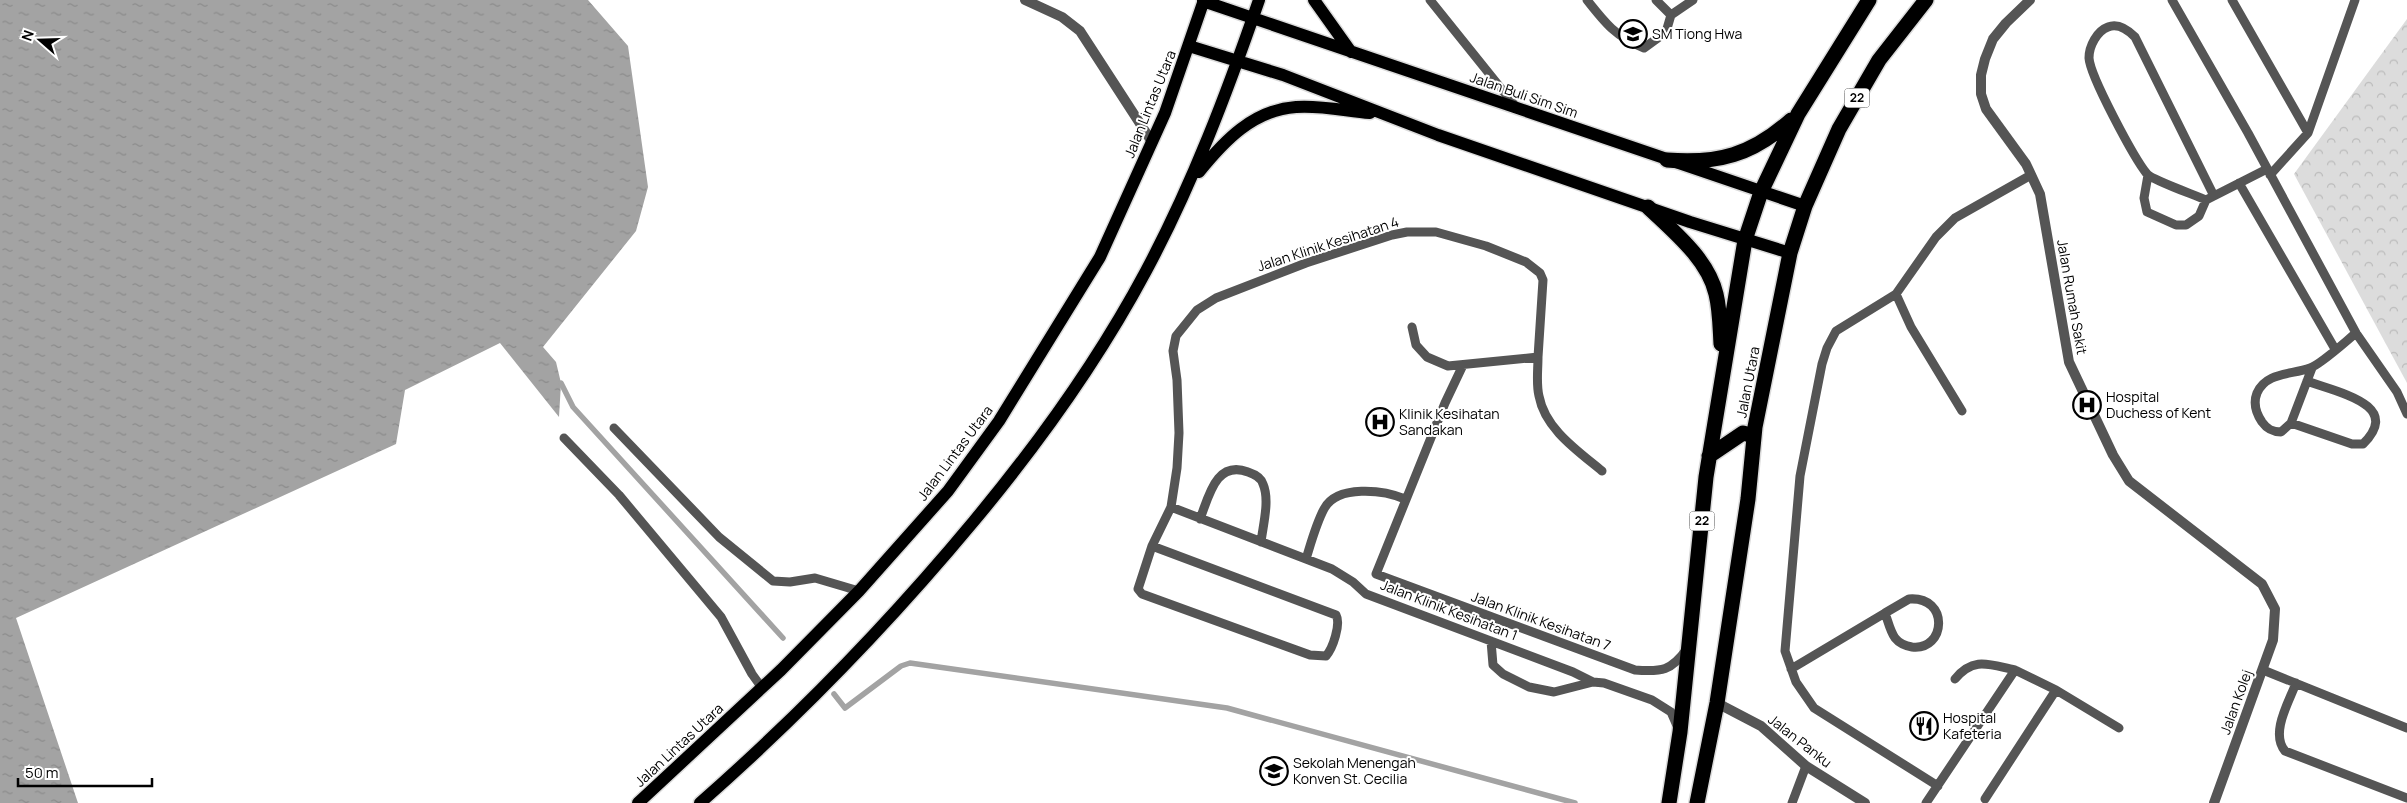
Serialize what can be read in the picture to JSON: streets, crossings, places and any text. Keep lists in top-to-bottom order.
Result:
{
  "streets": {
    "highway": ["22", "Jalan Utara"],
    "main road": ["Jalan Buli Sim Sim", "Jalan Lintas Utara"],
    "street": ["Jalan Rumah Sakit", "Jalan Kolej", "Jalan Panku"],
    "lane": ["Jalan Klinik Kesihatan 4", "Jalan Klinik Kesihatan 1", "Jalan Klinik Kesihatan 7"]
  },
  "crossings": [
    ["Jalan Buli Sim Sim", "Jalan Utara"],
    ["Jalan Klinik Kesihatan 4", "Jalan Klinik Kesihatan 1"],
    ["Jalan Rumah Sakit", "Jalan Kolej"],
    ["Jalan Utara", "Jalan Klinik Kesihatan 1"],
    ["Jalan Utara", "Jalan Klinik Kesihatan 7"],
    ["Jalan Utara", "Jalan Panku"]
  ],
  "places": {
    "school or university": ["SM Tiong Hwa", "Sekolah Menengah Konven St. Cecilia"],
    "hospital": ["Hospital Duchess of Kent", "Klinik Kesihatan Sandakan"],
    "restaurant": ["Hospital Kafeteria"]
  },
  "scale_bar": "50 m",
  "north": "left"
}
